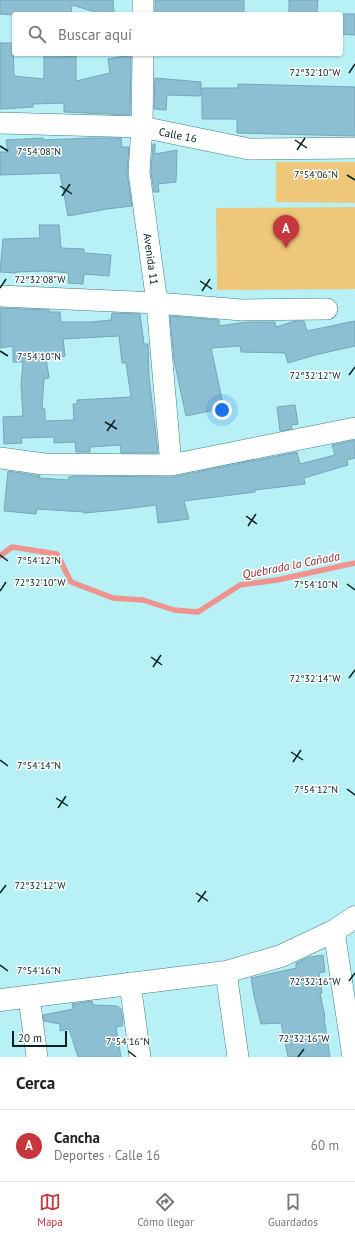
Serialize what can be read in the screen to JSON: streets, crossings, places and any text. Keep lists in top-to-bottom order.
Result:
{
  "streets": {
    "street": ["Calle 16", "Avenida 11"]
  },
  "crossings": [
    ["Calle 16", "Avenida 11"]
  ],
  "water": ["Quebrada la Cañada"],
  "scale_bar": "20 m",
  "page": {
    "search": "Buscar aquí",
    "pins": "A",
    "scale": "20 m",
    "heading": "Cerca",
    "list": [
      {
        "mark": "A",
        "name": "Cancha",
        "note": "Deportes · Calle 16",
        "value": "60 m"
      }
    ],
    "nav": ["Mapa", "Cómo llegar", "Guardados"]
  },
  "coordinates": [
    "72°32'10\"W",
    "7°54'08\"N",
    "7°54'06\"N",
    "72°32'08\"W",
    "7°54'10\"N",
    "72°32'12\"W",
    "7°54'12\"N",
    "72°32'14\"W",
    "7°54'14\"N",
    "7°54'16\"N",
    "72°32'16\"W"
  ]
}
